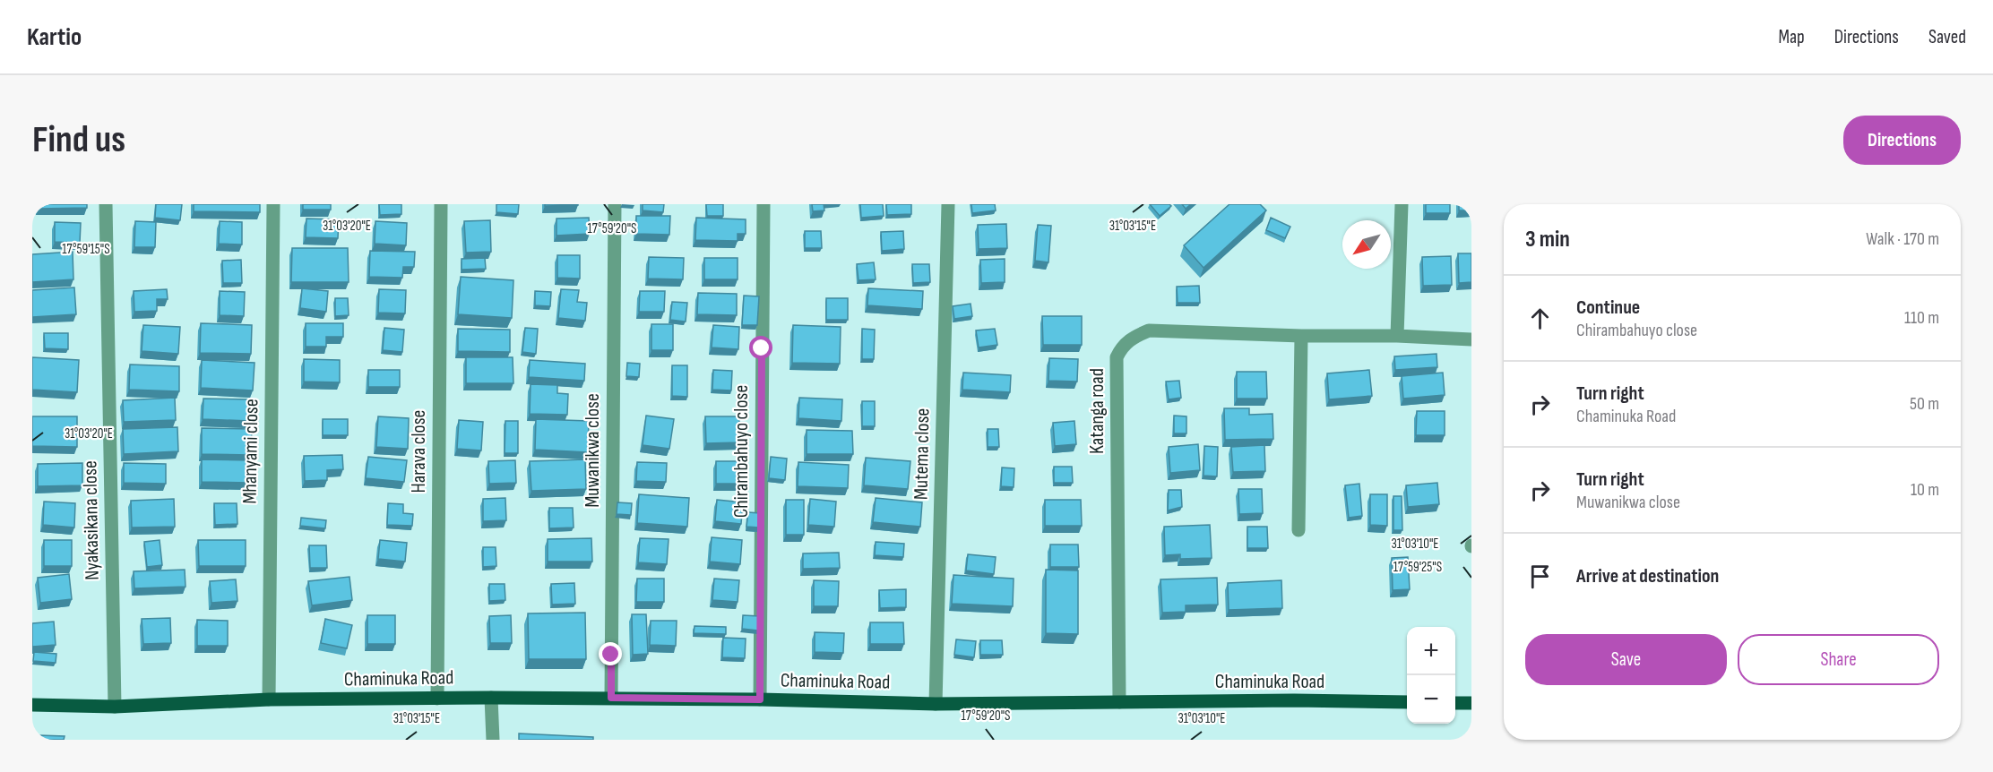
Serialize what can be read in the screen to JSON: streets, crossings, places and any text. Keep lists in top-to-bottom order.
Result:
{
  "streets": {
    "main road": ["Chaminuka Road"],
    "street": [
      "Katanga road",
      "Muwanikwa close",
      "Mhanyami close",
      "Harava close",
      "Chirambahuyo close",
      "Mutema close",
      "Nyakasikana close"
    ]
  },
  "crossings": [
    ["Katanga road", "Chaminuka Road"],
    ["Muwanikwa close", "Chaminuka Road"],
    ["Mhanyami close", "Chaminuka Road"],
    ["Harava close", "Chaminuka Road"],
    ["Chirambahuyo close", "Chaminuka Road"],
    ["Mutema close", "Chaminuka Road"],
    ["Nyakasikana close", "Chaminuka Road"]
  ],
  "north": "bottom left",
  "page": {
    "header": "Kartio",
    "nav": ["Map", "Directions", "Saved"],
    "buttons": [
      "Directions",
      ["Save", "Share"]
    ],
    "title": "Find us",
    "heading": ["3 min", "Walk · 170 m"],
    "list": [
      ["Continue", "Chirambahuyo close", "110 m"],
      ["Turn right", "Chaminuka Road", "50 m"],
      ["Turn right", "Muwanikwa close", "10 m"],
      "Arrive at destination"
    ],
    "map_buttons": ["+", "−"]
  },
  "coordinates": [
    "31°03'20\"E",
    "31°03'15\"E",
    "17°59'20\"S",
    "17°59'15\"S",
    "31°03'10\"E",
    "17°59'25\"S"
  ]
}
